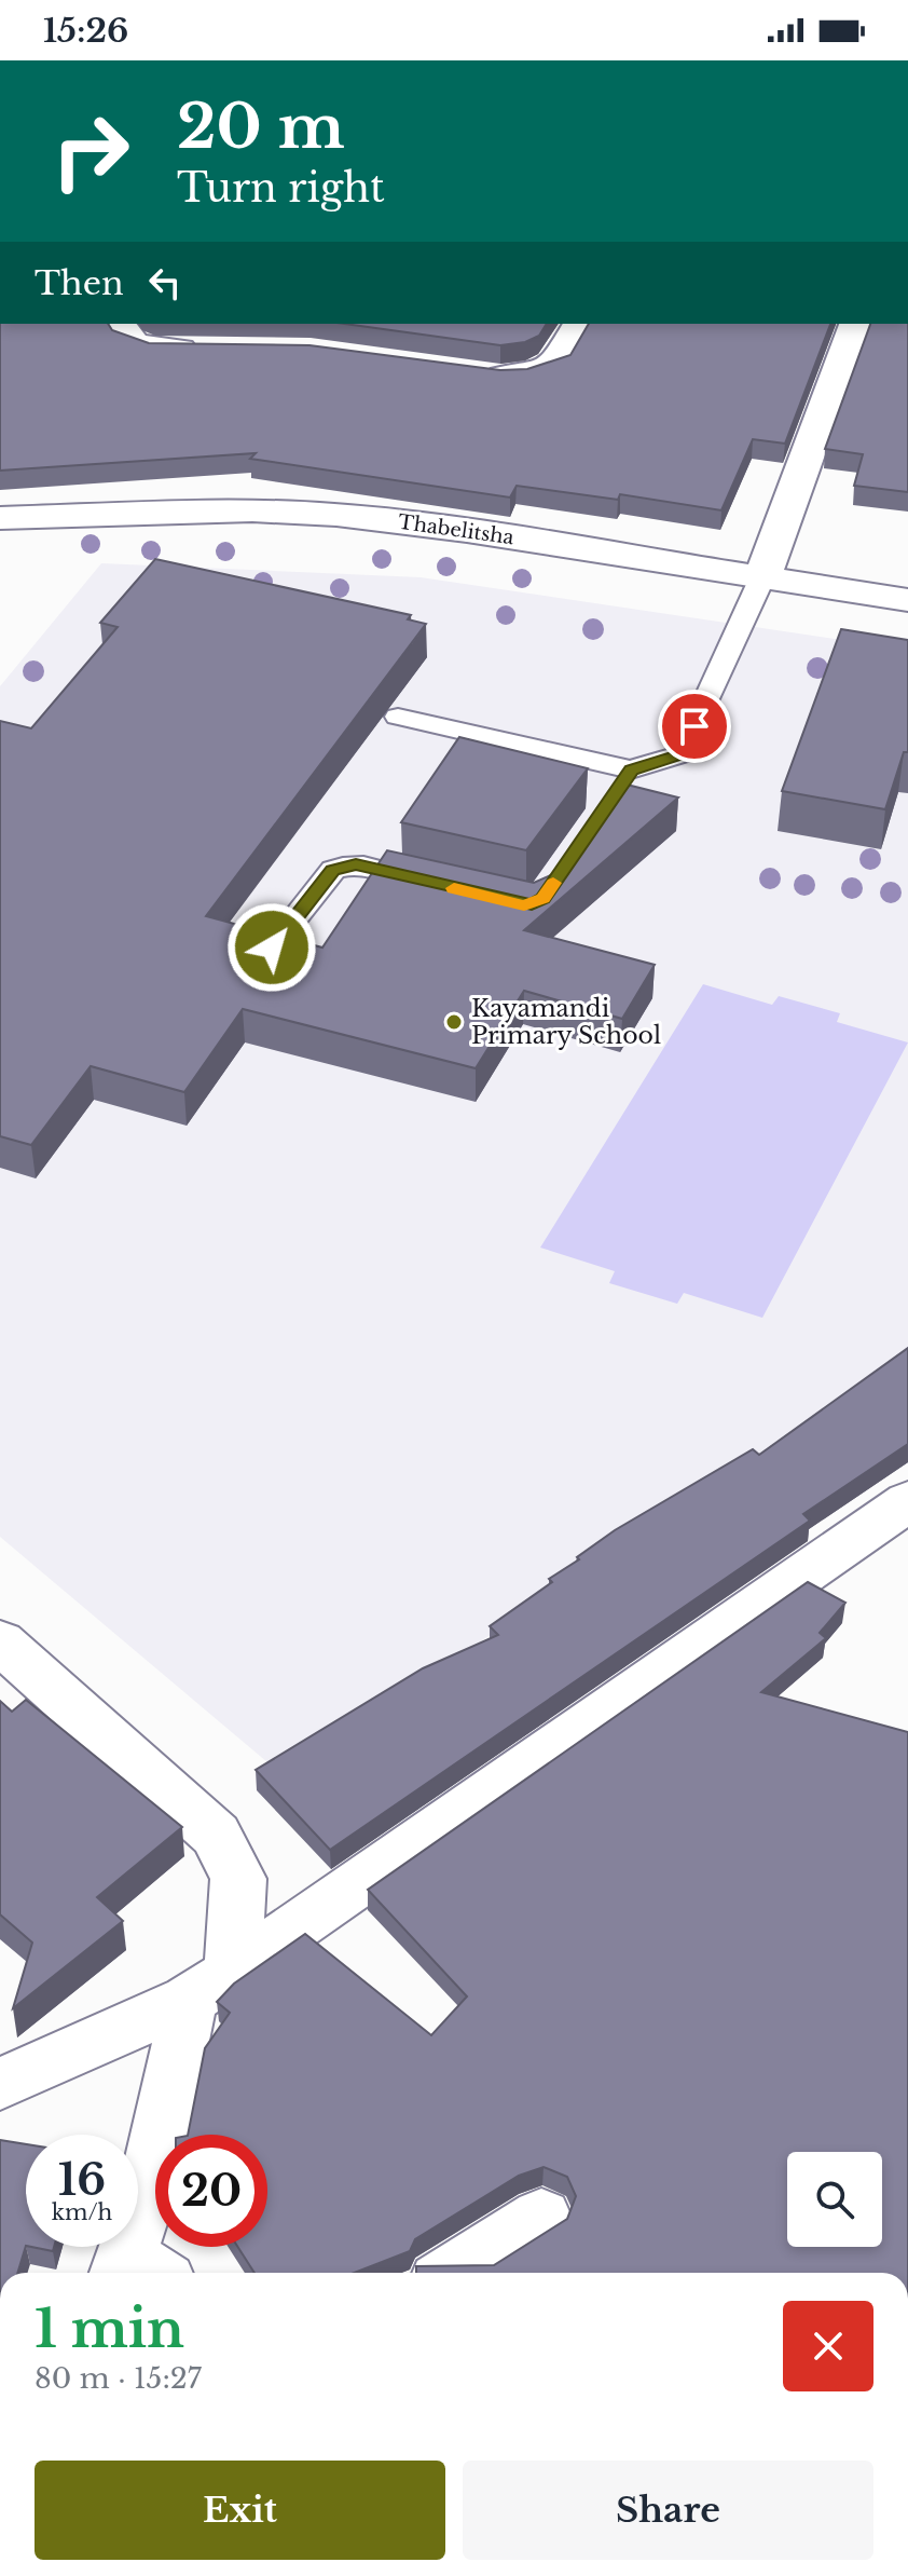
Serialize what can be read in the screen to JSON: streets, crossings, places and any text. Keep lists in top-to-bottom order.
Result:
{
  "streets": {
    "street": ["Thabelitsha"]
  },
  "places": ["Kayamandi Primary School"],
  "page": {
    "status": "15:26",
    "turn": ["20 m", "Turn right"],
    "then": "Then",
    "speed": "16 km/h",
    "limit": "20",
    "heading": ["1 min", "80 m · 15:27"],
    "buttons": ["Exit", "Share"]
  }
}
